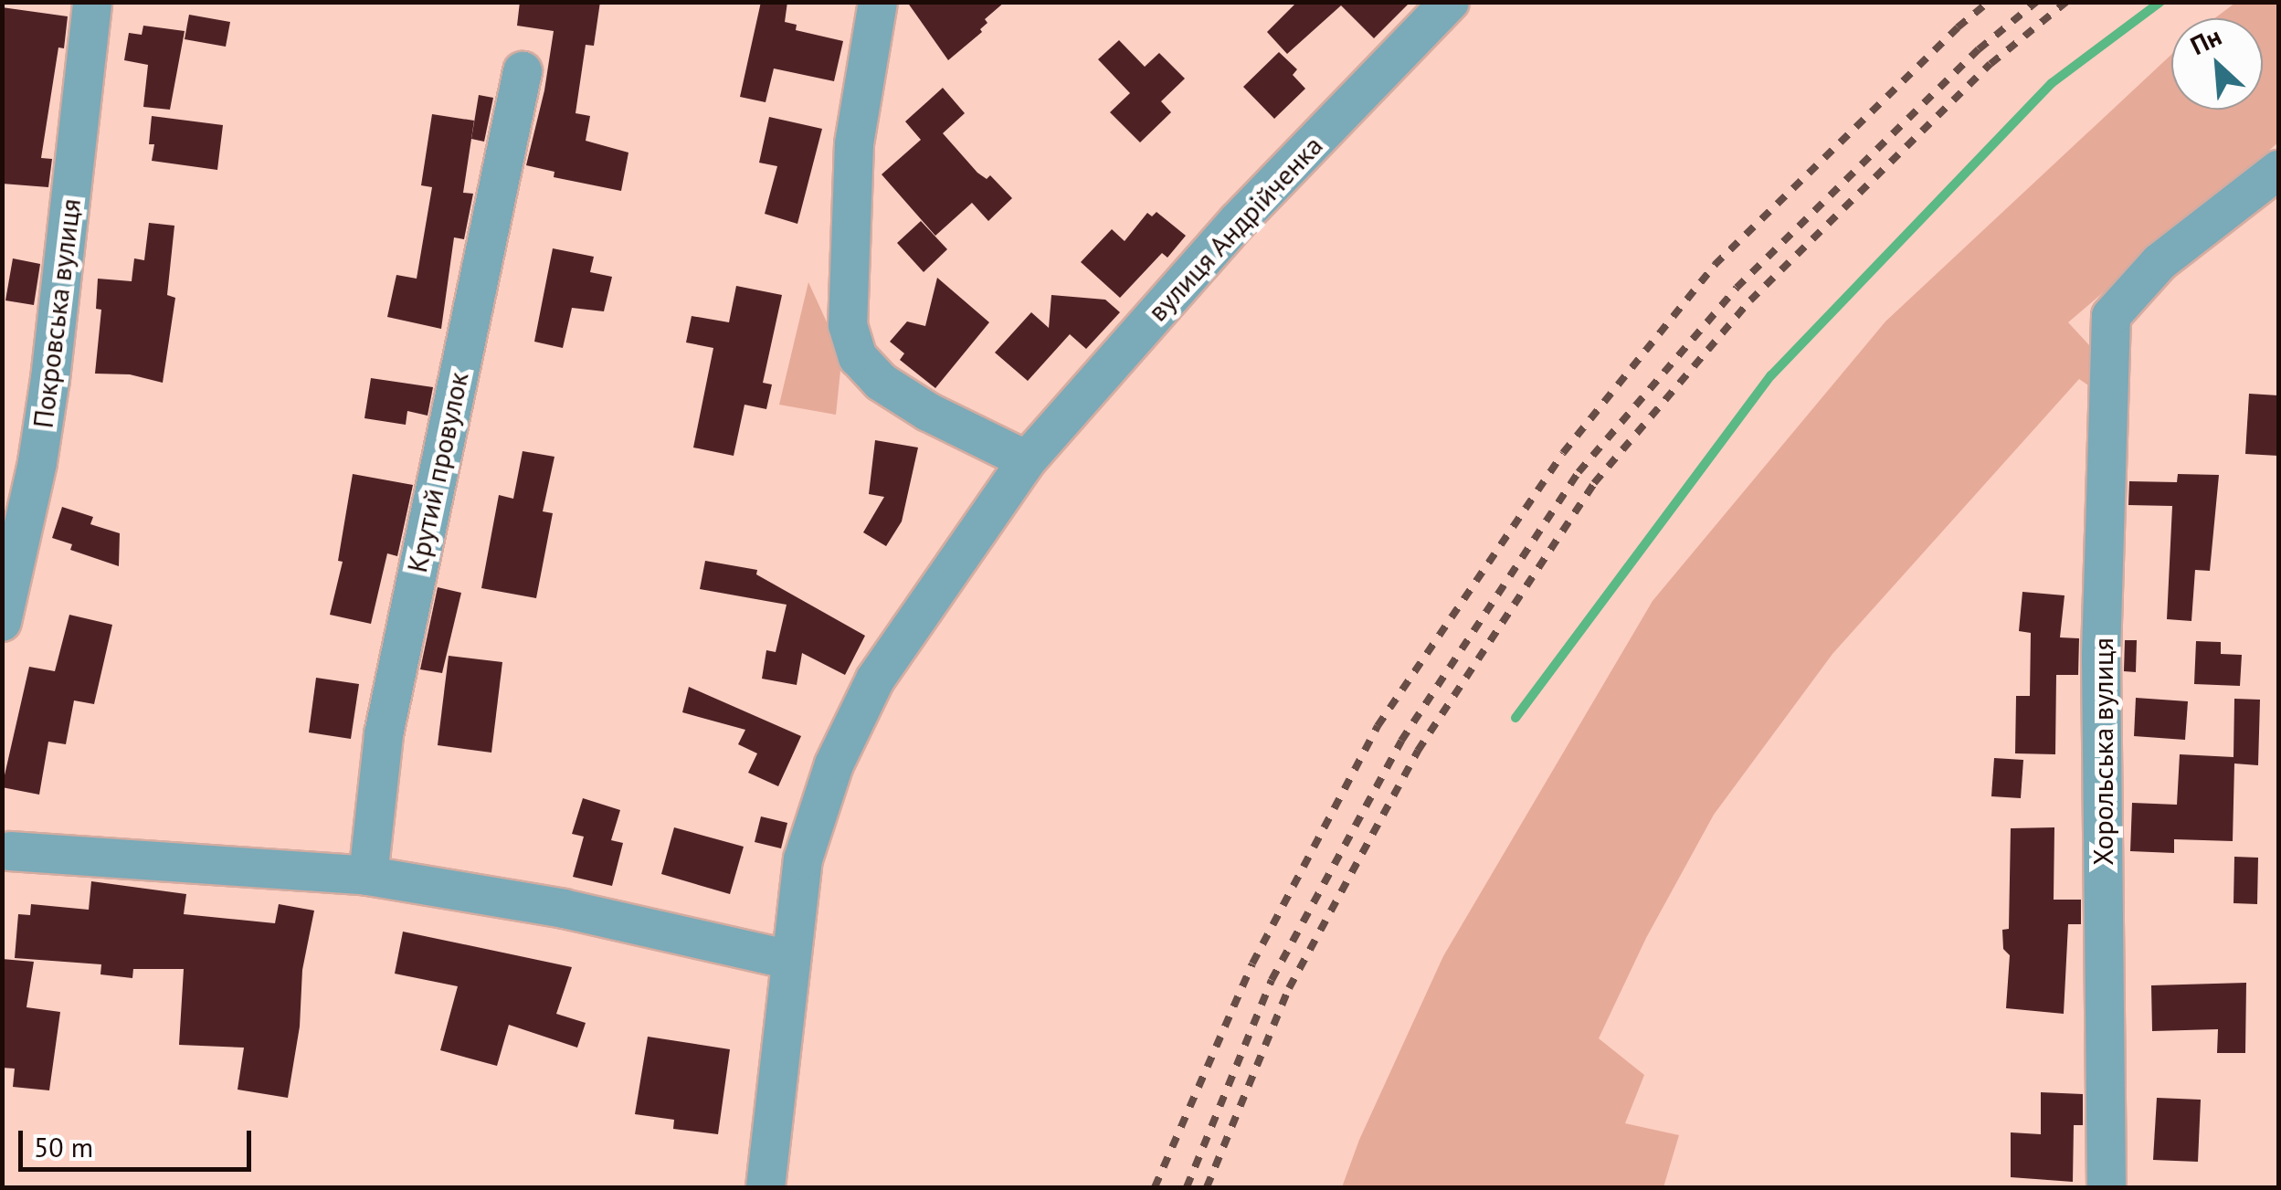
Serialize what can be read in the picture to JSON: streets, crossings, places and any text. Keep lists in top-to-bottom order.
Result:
{
  "streets": {
    "street": [
      "вулиця Андрійченка",
      "Покровська вулиця",
      "Крутий провулок",
      "Хорольська вулиця"
    ]
  },
  "scale_bar": "50 m",
  "north": "top left"
}
